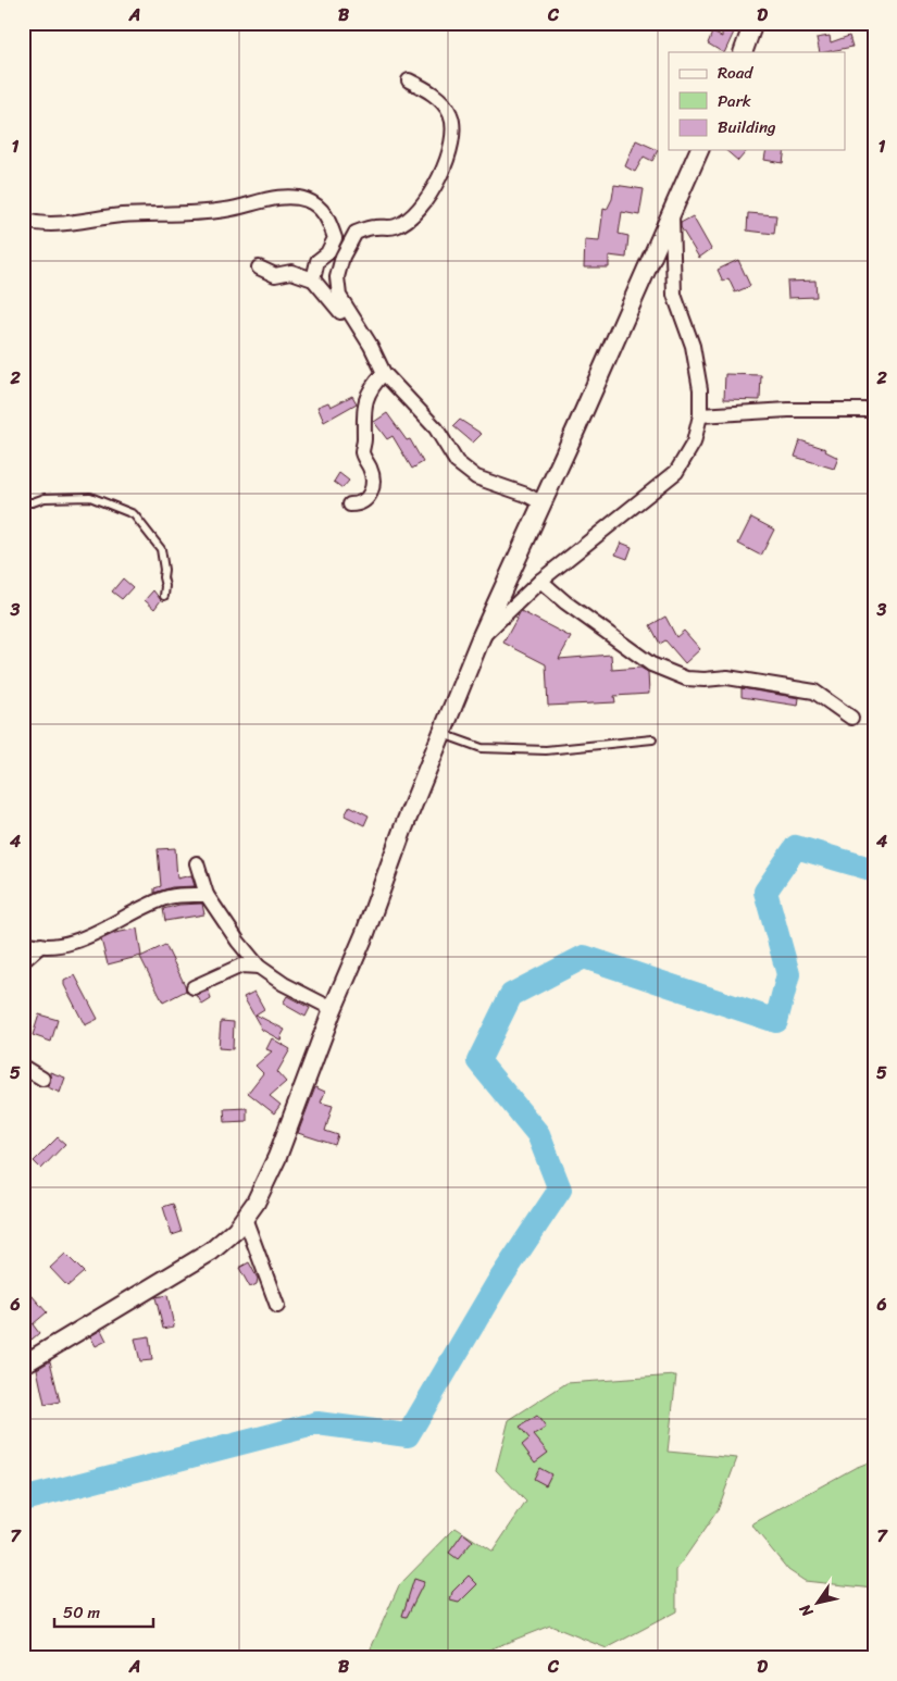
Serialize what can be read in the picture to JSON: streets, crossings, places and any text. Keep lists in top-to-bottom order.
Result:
{
  "legend": ["Road", "Park", "Building"],
  "scale_bar": "50 m",
  "north": "bottom left",
  "grid": {
    "columns": [
      "A",
      "B",
      "C",
      "D"
    ],
    "rows": [
      "1",
      "2",
      "3",
      "4",
      "5",
      "6",
      "7"
    ]
  }
}
